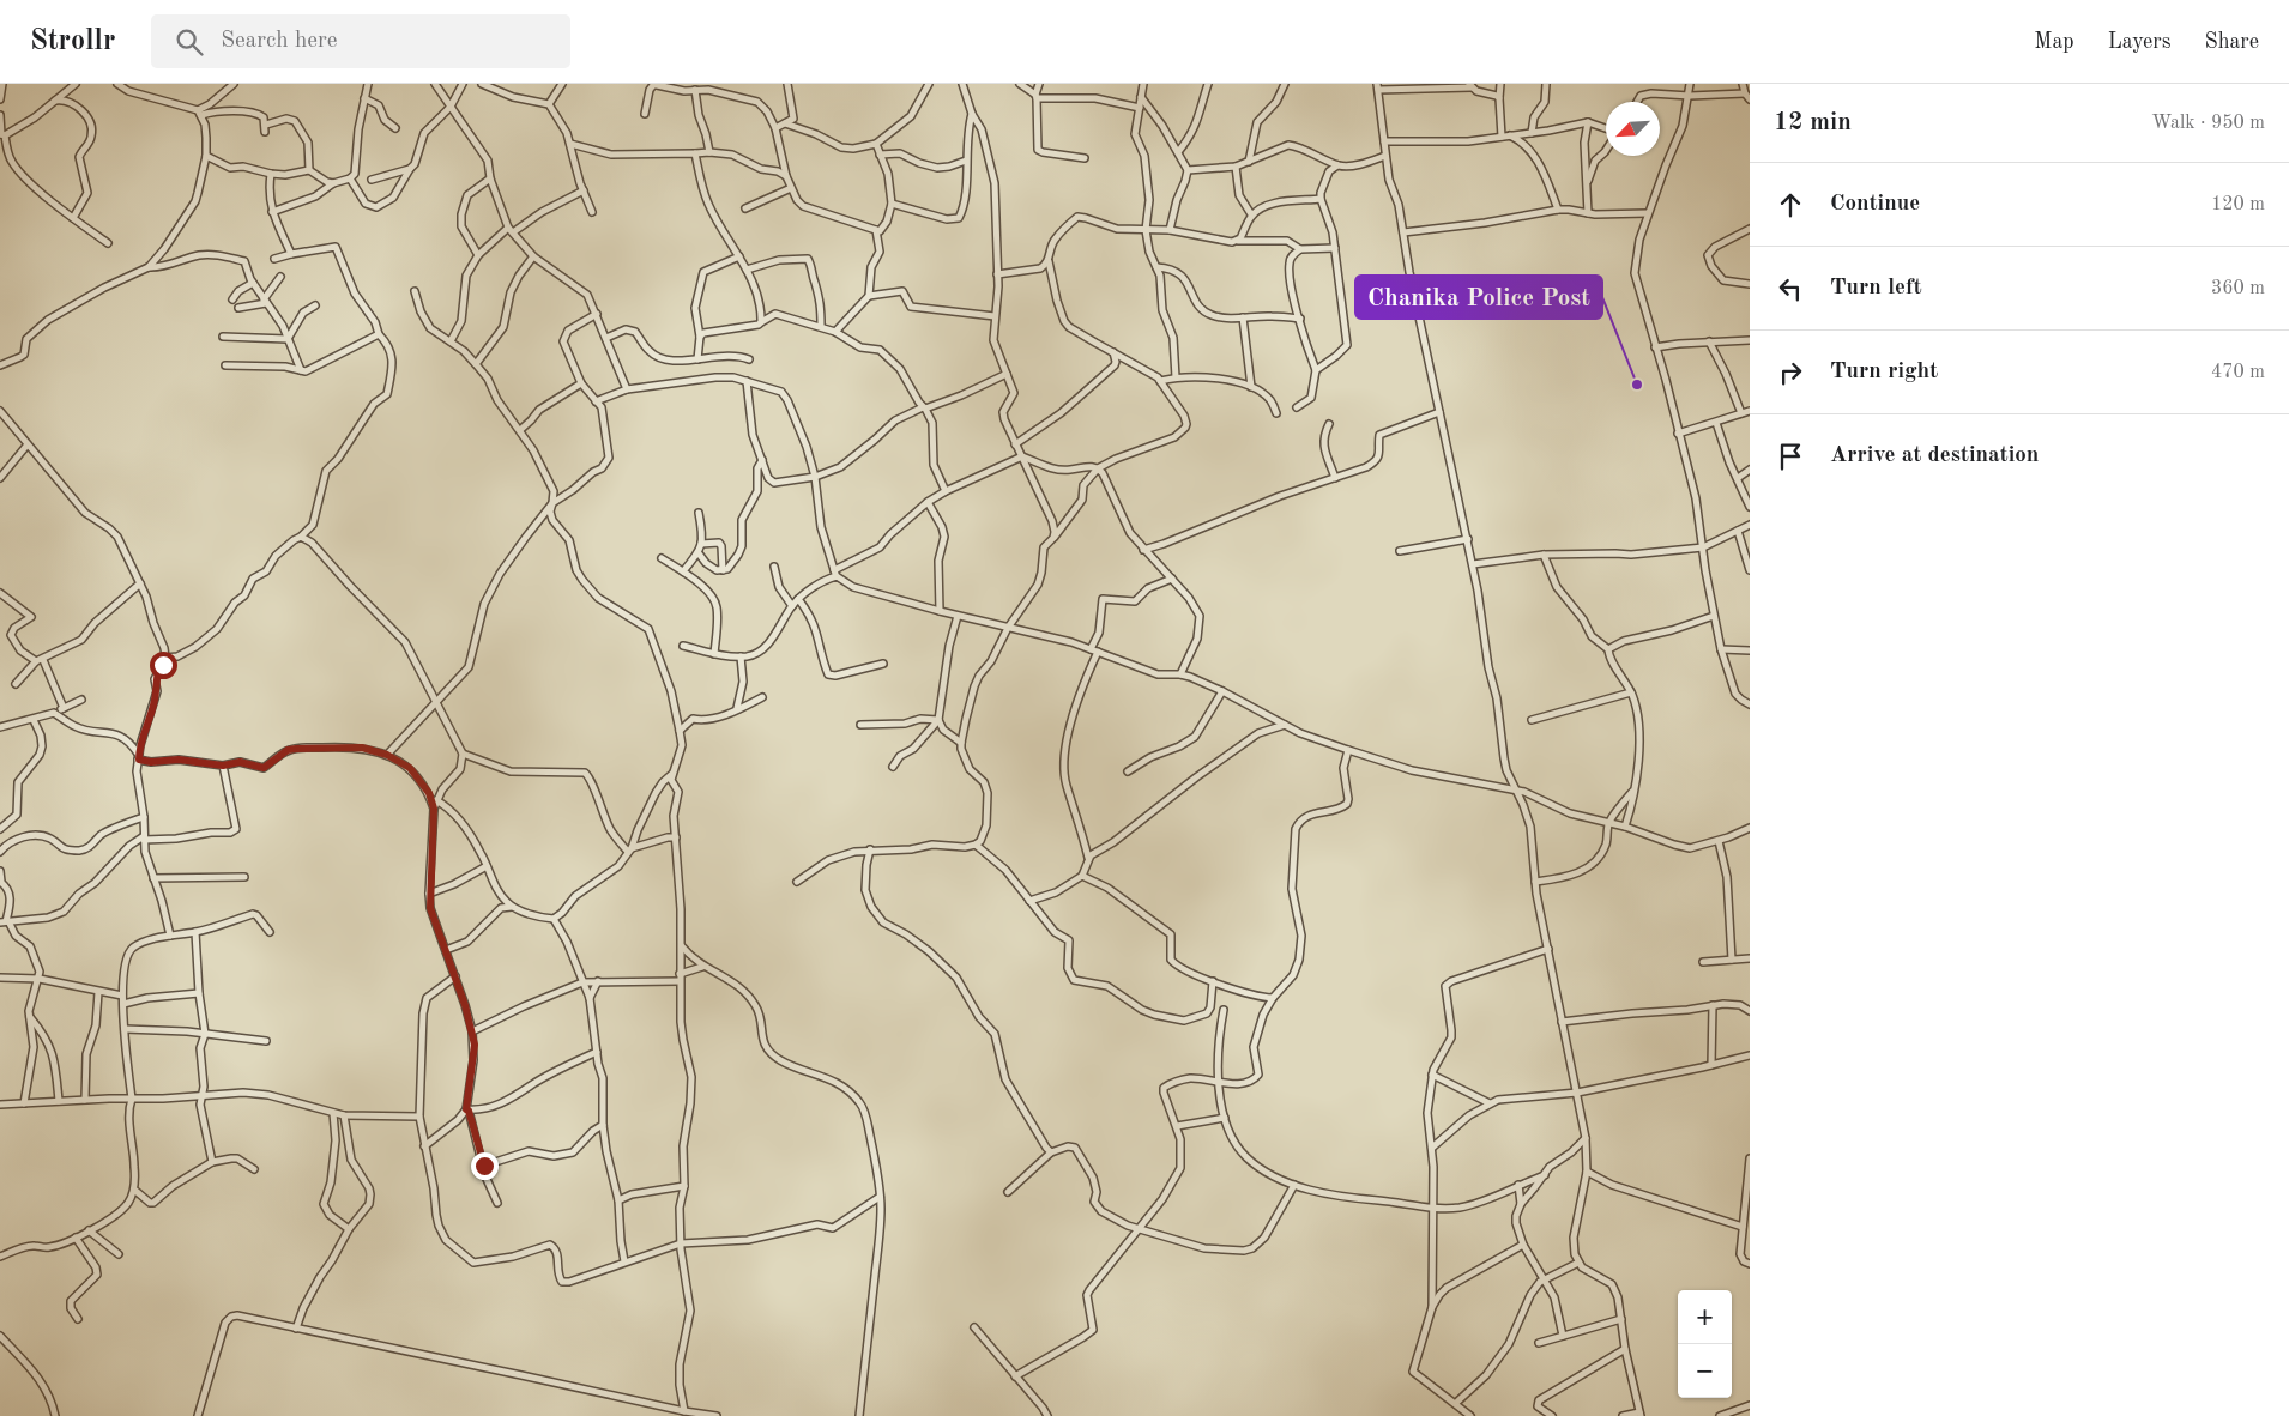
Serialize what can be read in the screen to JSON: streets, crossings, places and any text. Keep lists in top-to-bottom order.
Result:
{
  "places": ["Chanika Police Post"],
  "north": "bottom left",
  "page": {
    "header": "Strollr",
    "search": "Search here",
    "nav": ["Map", "Layers", "Share"],
    "heading": ["12 min", "Walk · 950 m"],
    "list": [
      ["Continue", "120 m"],
      ["Turn left", "360 m"],
      ["Turn right", "470 m"],
      "Arrive at destination"
    ],
    "map_buttons": ["+", "−"]
  }
}
